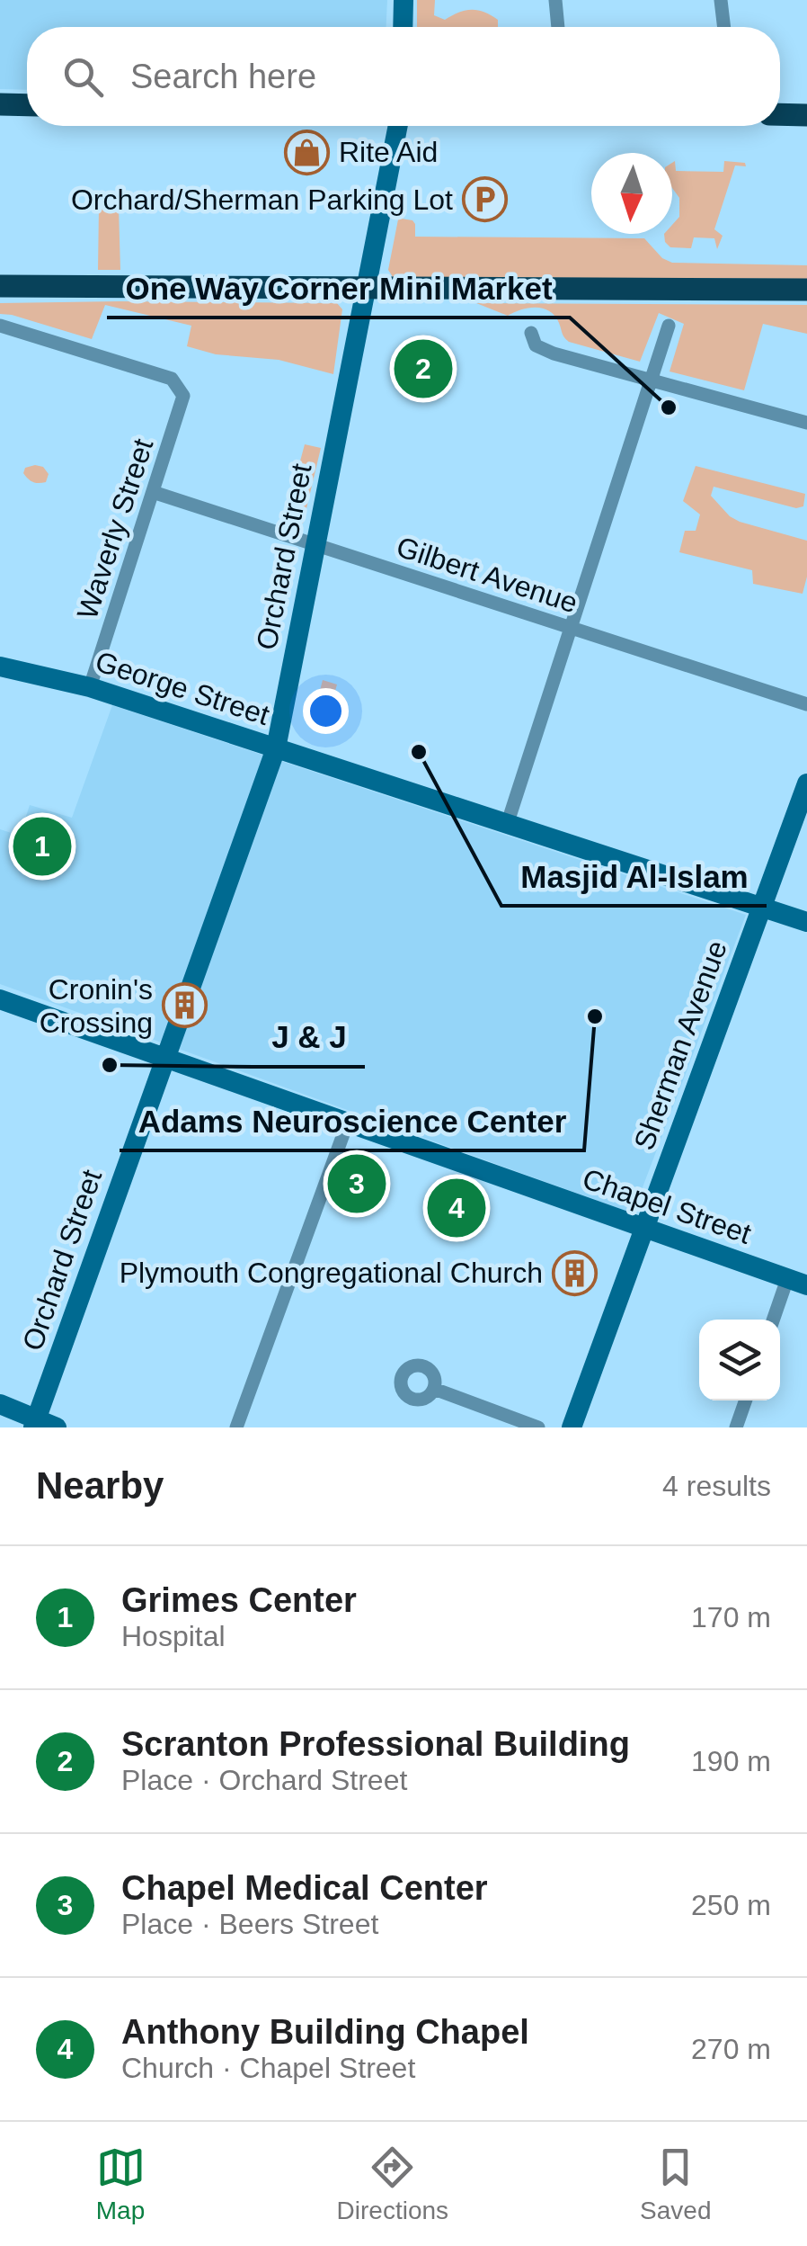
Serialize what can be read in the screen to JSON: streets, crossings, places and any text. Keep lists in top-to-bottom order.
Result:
{
  "streets": {
    "main road": [
      "Orchard Street",
      "George Street",
      "Sherman Avenue",
      "Chapel Street"
    ],
    "street": ["Waverly Street", "Gilbert Avenue"]
  },
  "crossings": [
    ["Waverly Street", "Gilbert Avenue"],
    ["Waverly Street", "George Street"],
    ["Orchard Street", "Gilbert Avenue"],
    ["Orchard Street", "George Street"],
    ["Orchard Street", "Chapel Street"],
    ["George Street", "Sherman Avenue"],
    ["Sherman Avenue", "Chapel Street"]
  ],
  "places": {
    "shop": ["Rite Aid"],
    "parking": ["Orchard/Sherman Parking Lot"],
    "other": [
      "One Way Corner Mini Market",
      "Masjid Al-Islam",
      "Adams Neuroscience Center",
      "J & J"
    ],
    "building": ["Cronin's Crossing", "Plymouth Congregational Church"]
  },
  "north": "bottom",
  "page": {
    "search": "Search here",
    "pins": [
      "2",
      "1",
      "3",
      "4"
    ],
    "heading": ["Nearby", "4 results"],
    "list": [
      {
        "mark": "1",
        "name": "Grimes Center",
        "note": "Hospital",
        "value": "170 m"
      },
      {
        "mark": "2",
        "name": "Scranton Professional Building",
        "note": "Place · Orchard Street",
        "value": "190 m"
      },
      {
        "mark": "3",
        "name": "Chapel Medical Center",
        "note": "Place · Beers Street",
        "value": "250 m"
      },
      {
        "mark": "4",
        "name": "Anthony Building Chapel",
        "note": "Church · Chapel Street",
        "value": "270 m"
      }
    ],
    "nav": ["Map", "Directions", "Saved"]
  }
}
